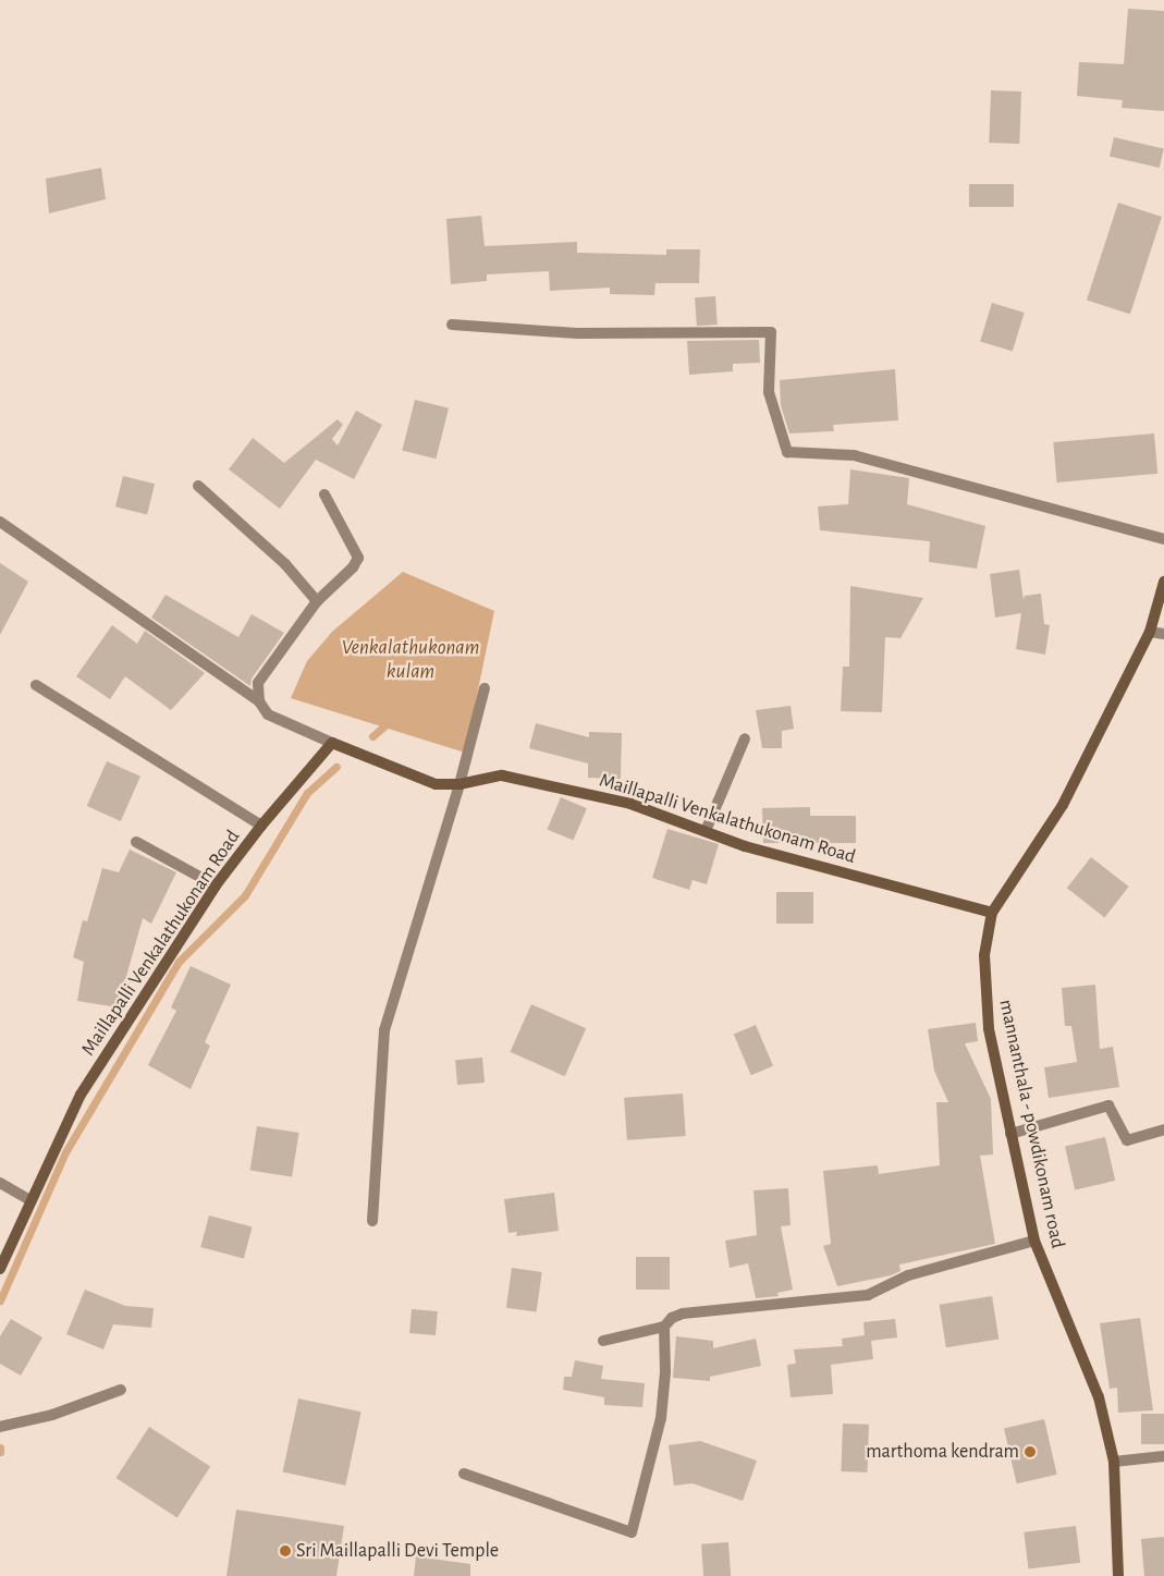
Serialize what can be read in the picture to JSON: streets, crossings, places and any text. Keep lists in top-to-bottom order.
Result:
{
  "streets": {
    "street": ["Maillapalli Venkalathukonam Road", "mannanthala - powdikonam road"]
  },
  "crossings": [
    ["Maillapalli Venkalathukonam Road", "mannanthala - powdikonam road"]
  ],
  "water": ["Venkalathukonam kulam"],
  "places": ["marthoma kendram", "Sri Maillapalli Devi Temple"]
}
